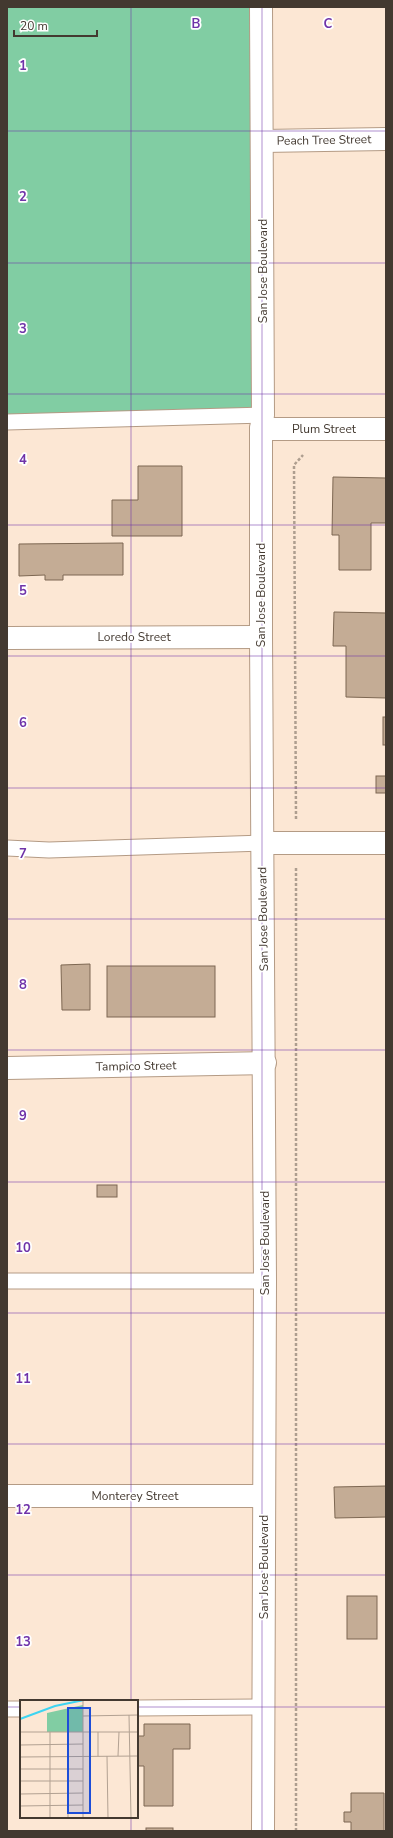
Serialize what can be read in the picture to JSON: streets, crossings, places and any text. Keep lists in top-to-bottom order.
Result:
{
  "streets": {
    "street": [
      "Peach Tree Street",
      "San Jose Boulevard",
      "Plum Street",
      "Loredo Street",
      "Tampico Street",
      "Monterey Street"
    ]
  },
  "crossings": [
    ["Peach Tree Street", "San Jose Boulevard"],
    ["San Jose Boulevard", "Plum Street"],
    ["San Jose Boulevard", "Loredo Street"],
    ["San Jose Boulevard", "Tampico Street"],
    ["San Jose Boulevard", "Monterey Street"]
  ],
  "scale_bar": "20 m",
  "grid": {
    "columns": ["B", "C"],
    "rows": [
      "1",
      "2",
      "3",
      "4",
      "5",
      "6",
      "7",
      "8",
      "9",
      "10",
      "11",
      "12",
      "13"
    ]
  }
}
